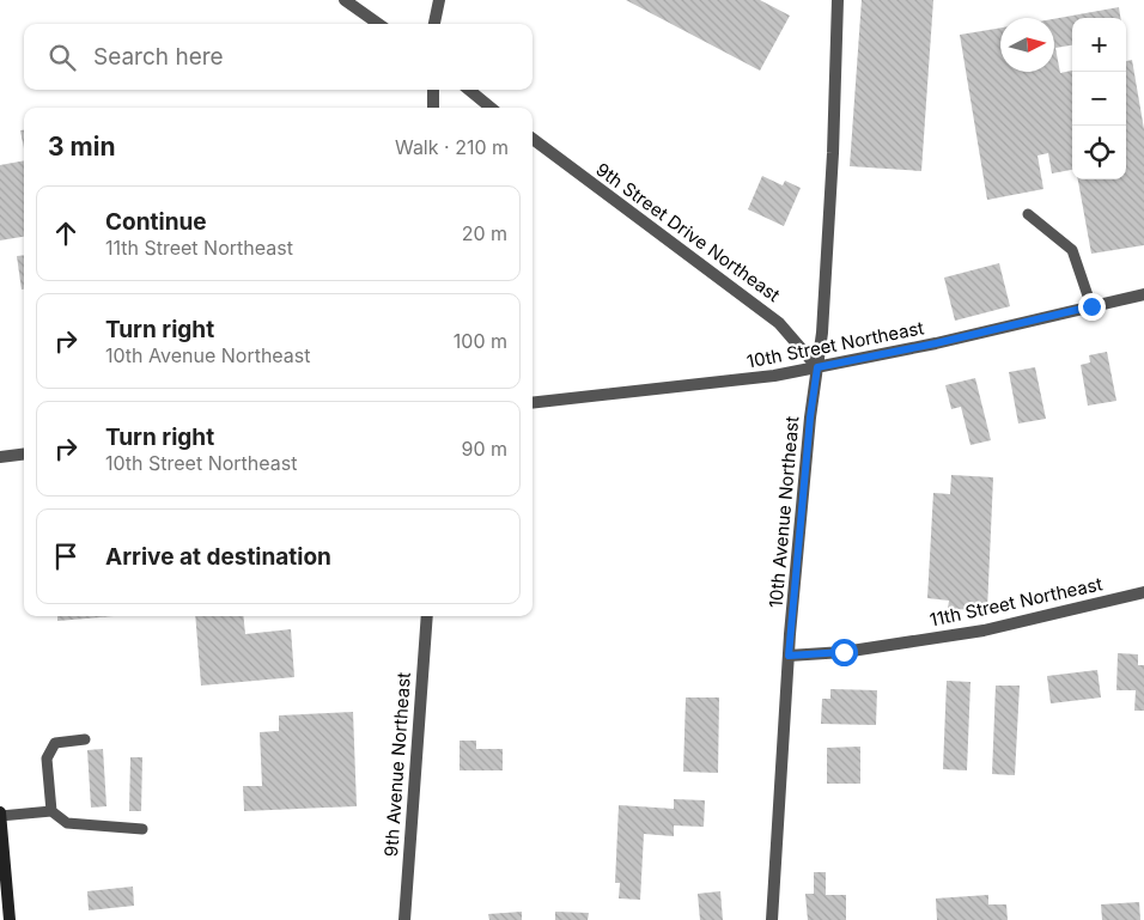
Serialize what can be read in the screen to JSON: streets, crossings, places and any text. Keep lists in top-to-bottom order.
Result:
{
  "streets": {
    "street": [
      "9th Street Drive Northeast",
      "10th Street Northeast",
      "10th Avenue Northeast",
      "11th Street Northeast",
      "9th Avenue Northeast"
    ]
  },
  "crossings": [
    ["9th Street Drive Northeast", "10th Street Northeast"],
    ["9th Street Drive Northeast", "10th Avenue Northeast"],
    ["10th Street Northeast", "10th Avenue Northeast"],
    ["10th Avenue Northeast", "11th Street Northeast"]
  ],
  "north": "right",
  "page": {
    "map_buttons": ["+", "−"],
    "search": "Search here",
    "heading": ["3 min", "Walk · 210 m"],
    "list": [
      ["Continue", "11th Street Northeast", "20 m"],
      ["Turn right", "10th Avenue Northeast", "100 m"],
      ["Turn right", "10th Street Northeast", "90 m"],
      "Arrive at destination"
    ]
  }
}
